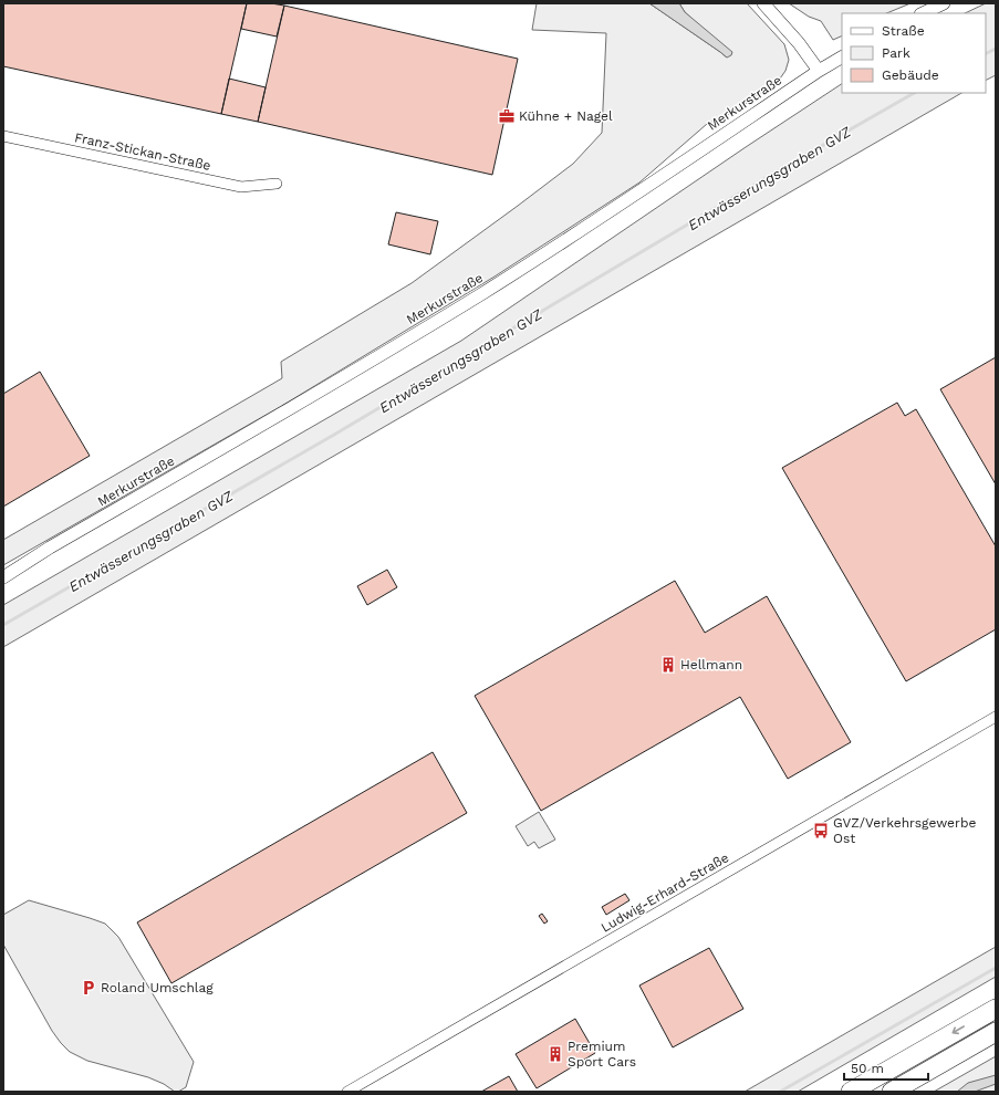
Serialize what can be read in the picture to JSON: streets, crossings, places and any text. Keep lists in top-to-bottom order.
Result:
{
  "streets": {
    "street": ["Merkurstraße", "Franz-Stickan-Straße", "Ludwig-Erhard-Straße"]
  },
  "water": ["Entwässerungsgraben GVZ"],
  "places": {
    "office": ["Kühne + Nagel"],
    "building": ["Hellmann", "Premium Sport Cars"],
    "bus stop": ["GVZ/Verkehrsgewerbe Ost"],
    "parking": ["Roland Umschlag"]
  },
  "legend": ["Straße", "Park", "Gebäude"],
  "scale_bar": "50 m"
}
